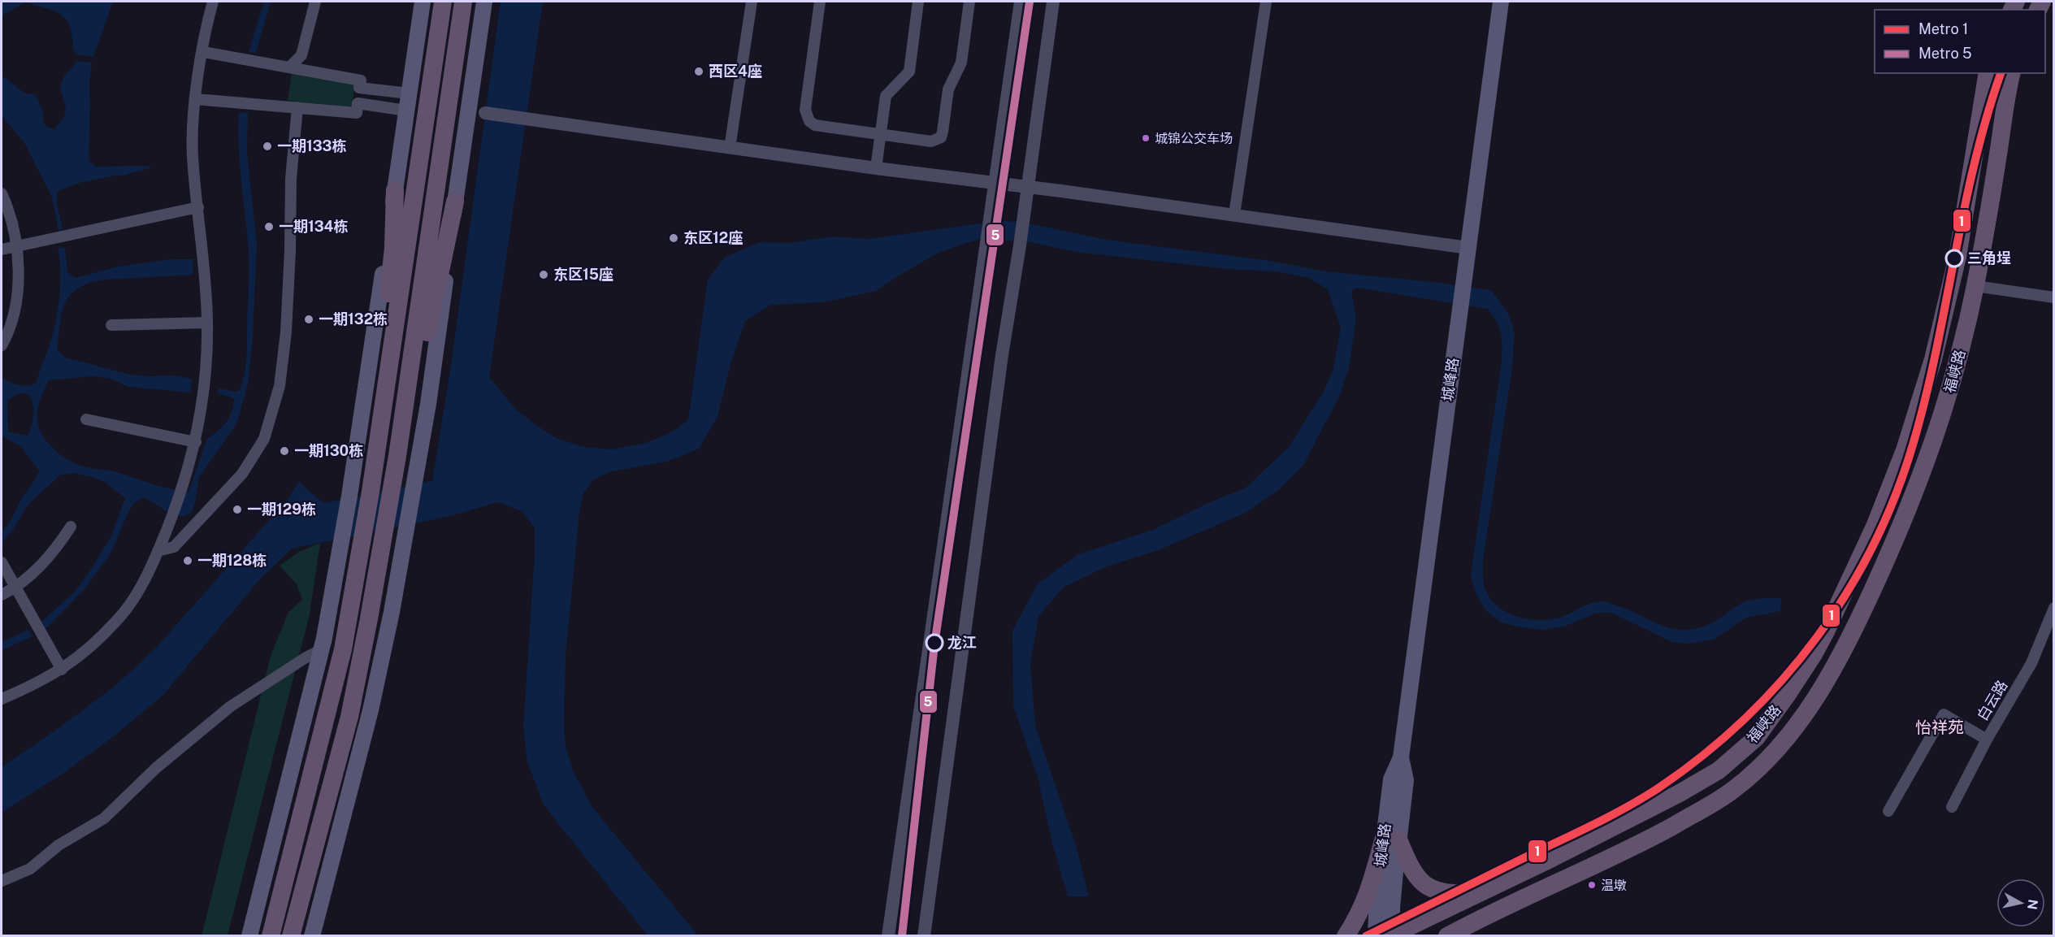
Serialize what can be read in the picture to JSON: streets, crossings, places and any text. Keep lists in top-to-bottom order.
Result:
{
  "streets": {
    "highway": ["福峡路"],
    "main road": ["城峰路"],
    "street": ["白云路"]
  },
  "crossings": [
    ["福峡路", "城峰路"]
  ],
  "districts": ["怡祥苑"],
  "places": [
    "西区4座",
    "城锦公交车场",
    "一期133栋",
    "一期134栋",
    "东区12座",
    "三角埕",
    "东区15座",
    "一期132栋",
    "一期130栋",
    "一期129栋",
    "一期128栋",
    "龙江",
    "温墩"
  ],
  "lines": ["metro line 5", "metro line 1"],
  "legend": ["Metro 1", "Metro 5"],
  "north": "right"
}
